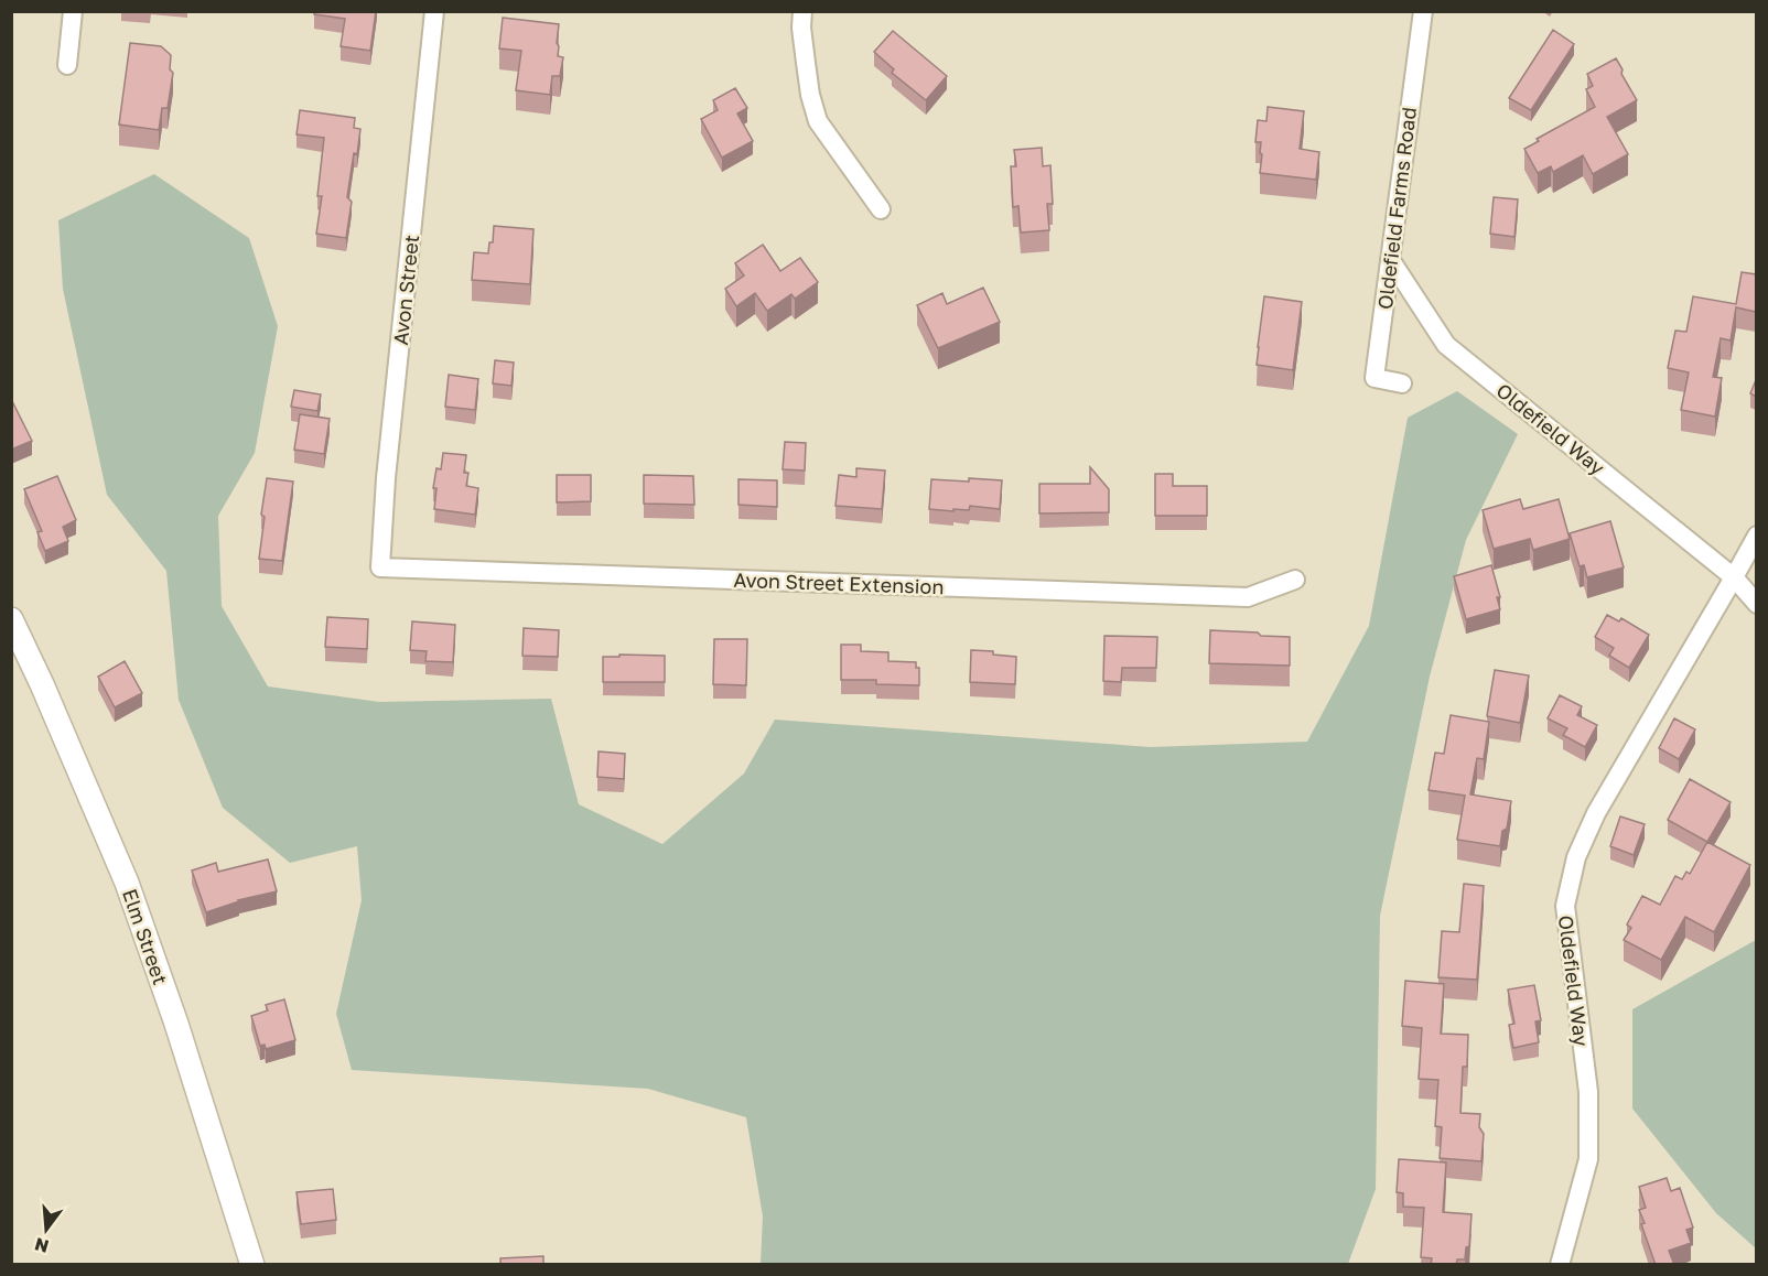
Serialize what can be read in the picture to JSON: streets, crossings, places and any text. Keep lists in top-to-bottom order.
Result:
{
  "streets": {
    "street": [
      "Oldefield Farms Road",
      "Avon Street",
      "Oldefield Way",
      "Avon Street Extension",
      "Elm Street"
    ]
  },
  "crossings": [
    ["Oldefield Farms Road", "Oldefield Way"],
    ["Avon Street", "Avon Street Extension"]
  ],
  "north": "bottom"
}
